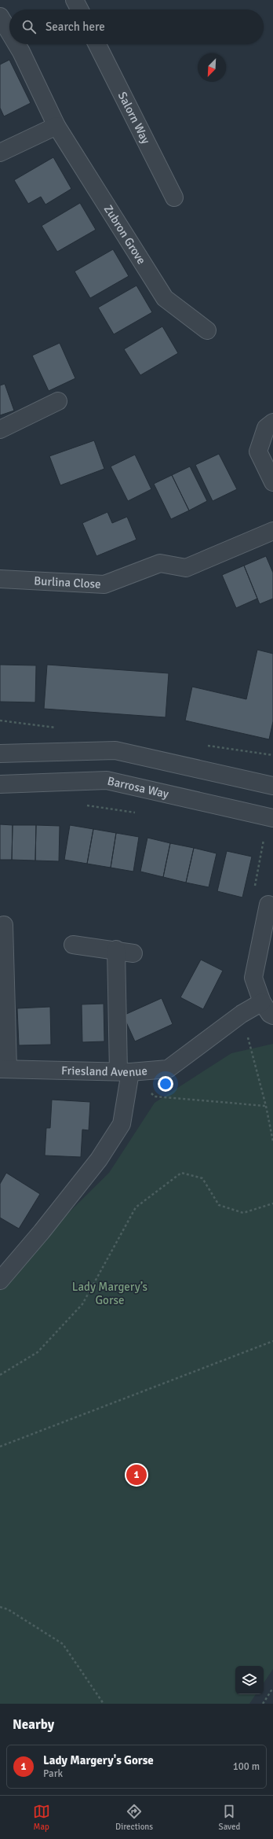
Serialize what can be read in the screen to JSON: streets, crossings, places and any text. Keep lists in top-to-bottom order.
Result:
{
  "streets": {
    "street": [
      "Salorn Way",
      "Zubron Grove",
      "Burlina Close",
      "Barrosa Way",
      "Friesland Avenue"
    ]
  },
  "parks": ["Lady Margery’s Gorse"],
  "north": "bottom left",
  "page": {
    "search": "Search here",
    "pins": "1",
    "heading": "Nearby",
    "list": [
      {
        "mark": "1",
        "name": "Lady Margery's Gorse",
        "note": "Park",
        "value": "100 m"
      }
    ],
    "nav": ["Map", "Directions", "Saved"]
  }
}
